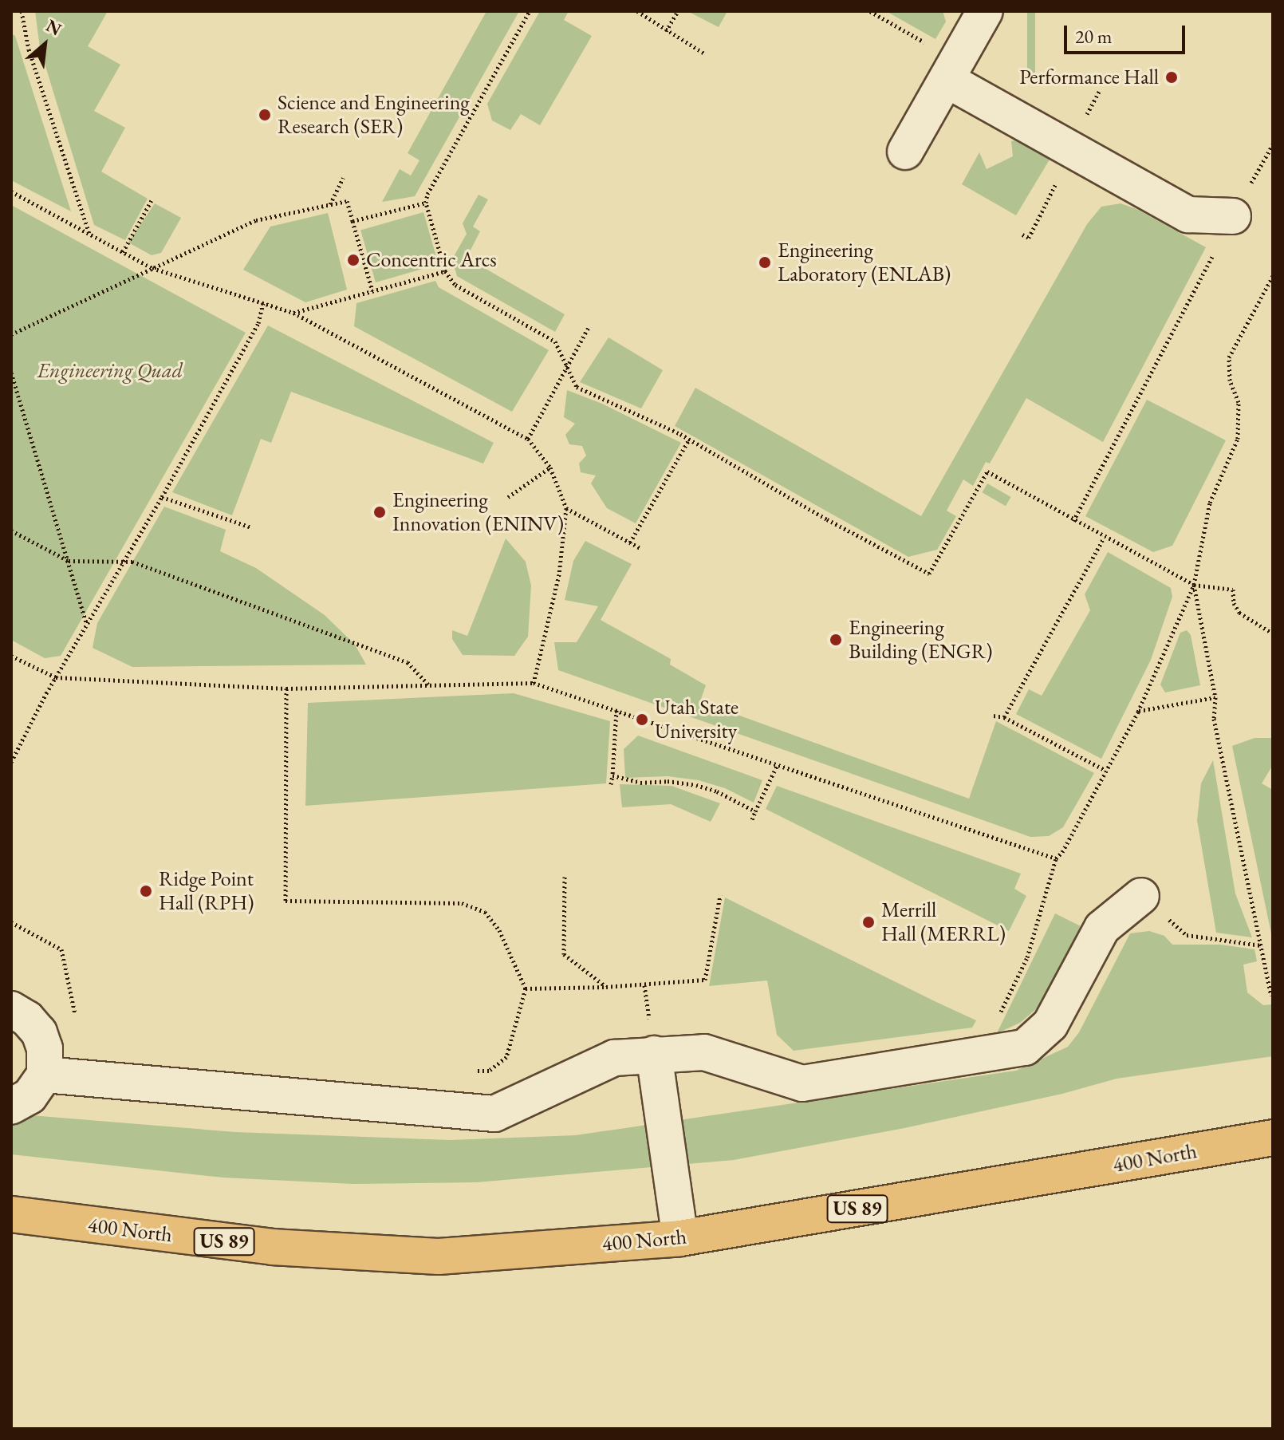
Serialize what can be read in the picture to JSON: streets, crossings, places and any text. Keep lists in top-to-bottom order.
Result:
{
  "streets": {
    "main road": ["400 North", "US 89"]
  },
  "parks": ["Engineering Quad"],
  "places": [
    "Performance Hall",
    "Science and Engineering Research (SER)",
    "Concentric Arcs",
    "Engineering Laboratory (ENLAB)",
    "Engineering Innovation (ENINV)",
    "Engineering Building (ENGR)",
    "Utah State University",
    "Ridge Point Hall (RPH)",
    "Merrill Hall (MERRL)"
  ],
  "scale_bar": "20 m",
  "north": "top right"
}
